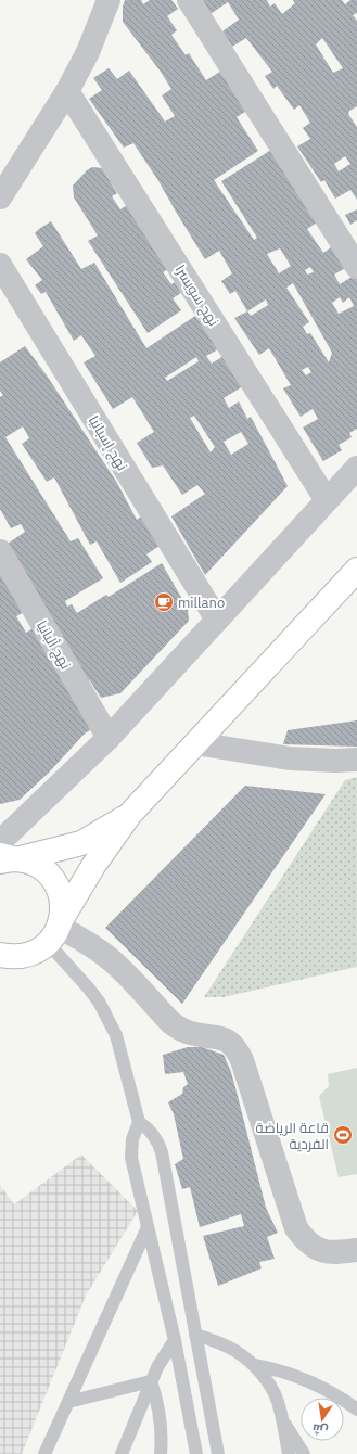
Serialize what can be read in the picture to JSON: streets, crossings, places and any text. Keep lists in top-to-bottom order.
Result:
{
  "streets": {
    "street": ["نهج سويسرا", "نهج إسبانيا", "نهج ألبانيا"]
  },
  "places": {
    "cafe": ["millano"],
    "sports": ["قاعة الرياضة الفردية"]
  },
  "north": "bottom"
}
